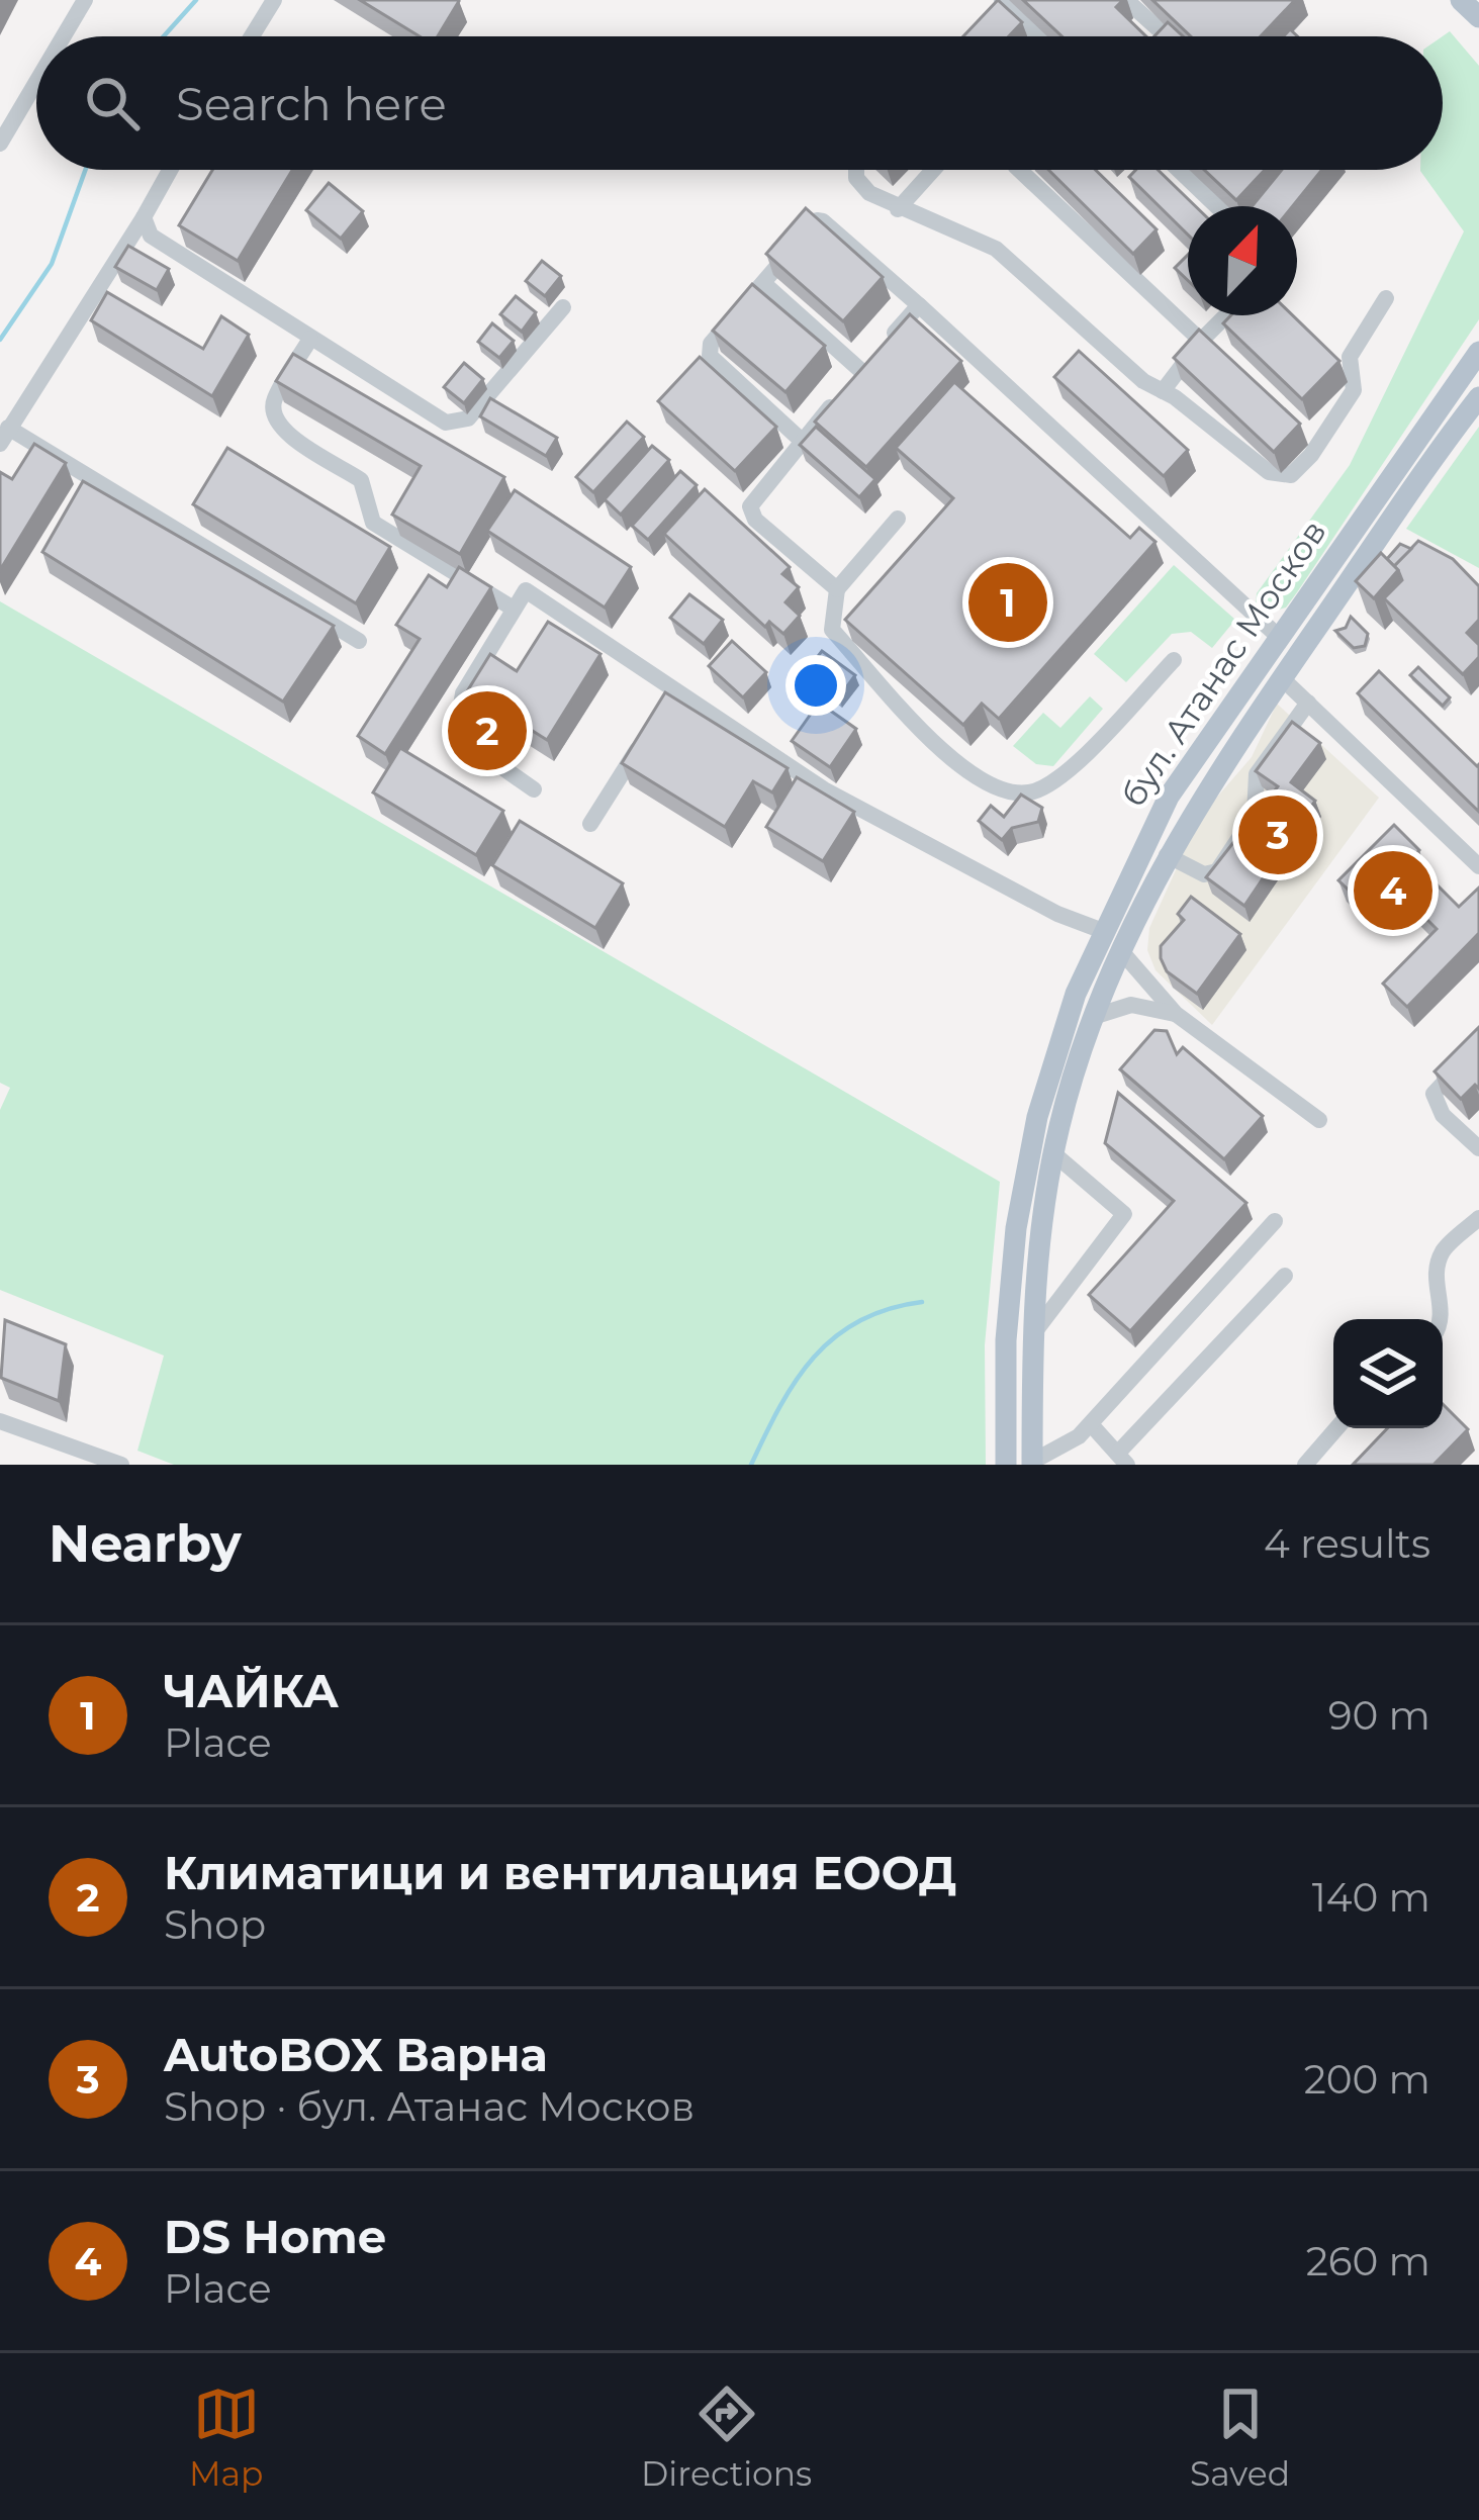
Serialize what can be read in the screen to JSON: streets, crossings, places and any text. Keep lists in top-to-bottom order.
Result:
{
  "streets": {
    "main road": ["бул. Атанас Москов"]
  },
  "north": "top right",
  "page": {
    "search": "Search here",
    "pins": [
      "1",
      "2",
      "3",
      "4"
    ],
    "heading": ["Nearby", "4 results"],
    "list": [
      {
        "mark": "1",
        "name": "ЧАЙКА",
        "note": "Place",
        "value": "90 m"
      },
      {
        "mark": "2",
        "name": "Климатици и вентилация ЕООД",
        "note": "Shop",
        "value": "140 m"
      },
      {
        "mark": "3",
        "name": "AutoBOX Варна",
        "note": "Shop · бул. Атанас Москов",
        "value": "200 m"
      },
      {
        "mark": "4",
        "name": "DS Home",
        "note": "Place",
        "value": "260 m"
      }
    ],
    "nav": ["Map", "Directions", "Saved"]
  }
}
